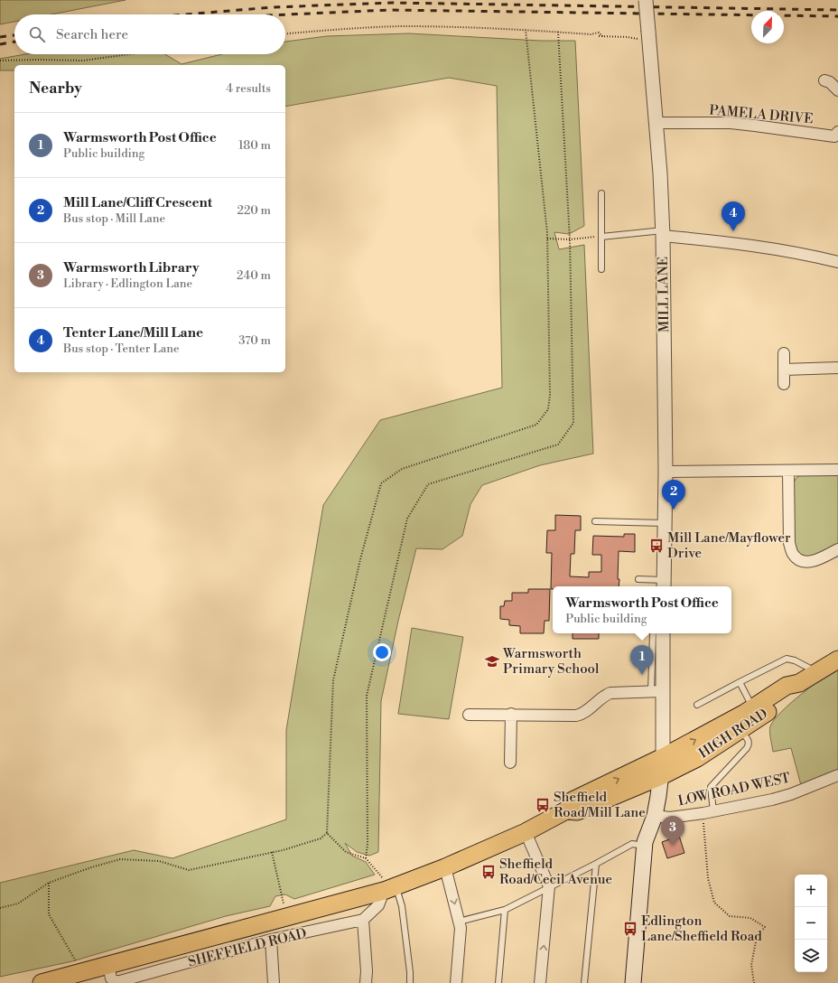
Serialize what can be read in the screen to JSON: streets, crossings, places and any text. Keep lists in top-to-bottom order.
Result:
{
  "streets": {
    "main road": ["HIGH ROAD", "SHEFFIELD ROAD"],
    "street": ["PAMELA DRIVE", "MILL LANE", "LOW ROAD WEST"]
  },
  "crossings": [
    ["PAMELA DRIVE", "MILL LANE"],
    ["HIGH ROAD", "SHEFFIELD ROAD"]
  ],
  "places": {
    "bus stop": [
      "Mill Lane/Mayflower Drive",
      "Sheffield Road/Mill Lane",
      "Sheffield Road/Cecil Avenue",
      "Edlington Lane/Sheffield Road"
    ],
    "school or university": ["Warmsworth Primary School"]
  },
  "north": "top right",
  "page": {
    "search": "Search here",
    "heading": ["Nearby", "4 results"],
    "list": [
      {
        "mark": "1",
        "name": "Warmsworth Post Office",
        "note": "Public building",
        "value": "180 m"
      },
      {
        "mark": "2",
        "name": "Mill Lane/Cliff Crescent",
        "note": "Bus stop · Mill Lane",
        "value": "220 m"
      },
      {
        "mark": "3",
        "name": "Warmsworth Library",
        "note": "Library · Edlington Lane",
        "value": "240 m"
      },
      {
        "mark": "4",
        "name": "Tenter Lane/Mill Lane",
        "note": "Bus stop · Tenter Lane",
        "value": "370 m"
      }
    ],
    "pins": [
      "4",
      "2",
      "1",
      "3"
    ],
    "popup": ["Warmsworth Post Office", "Public building"],
    "map_buttons": ["+", "−"]
  }
}
